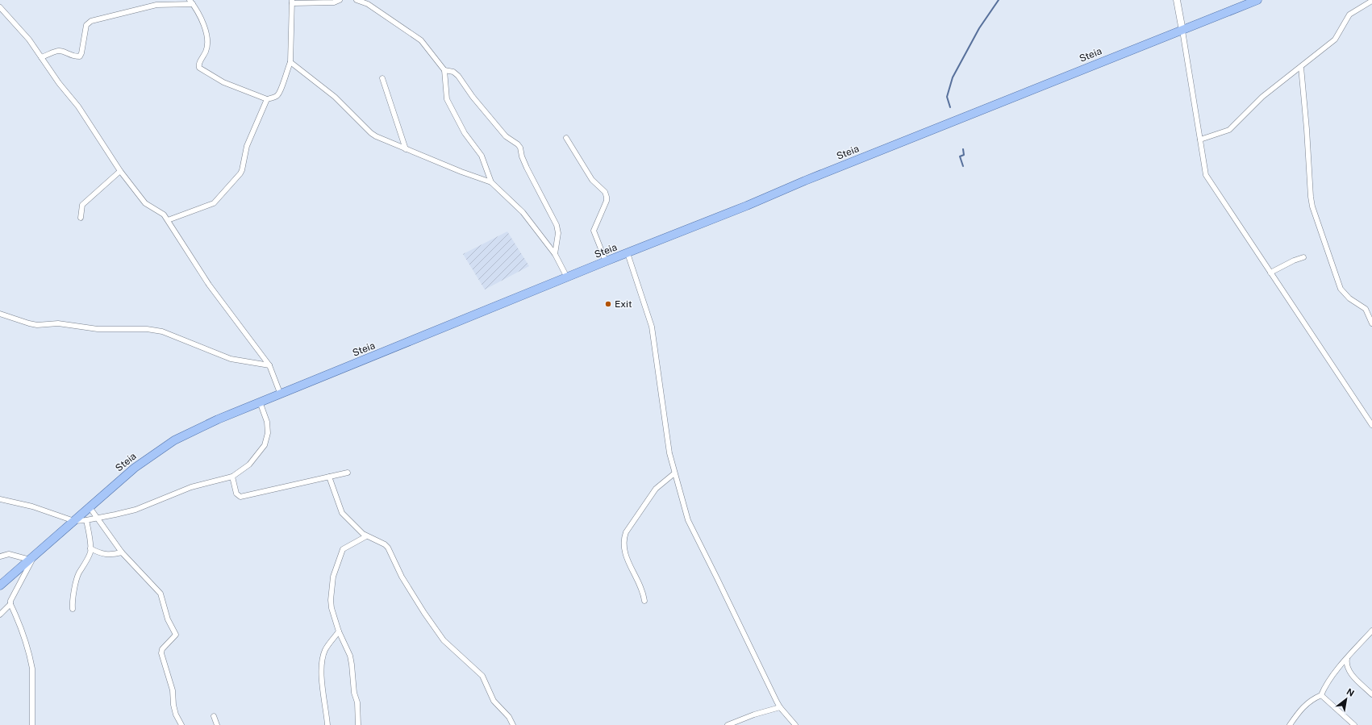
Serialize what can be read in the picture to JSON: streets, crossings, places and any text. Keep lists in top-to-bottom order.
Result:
{
  "streets": {
    "main road": ["Steia"]
  },
  "places": ["Exit"],
  "north": "top right"
}
